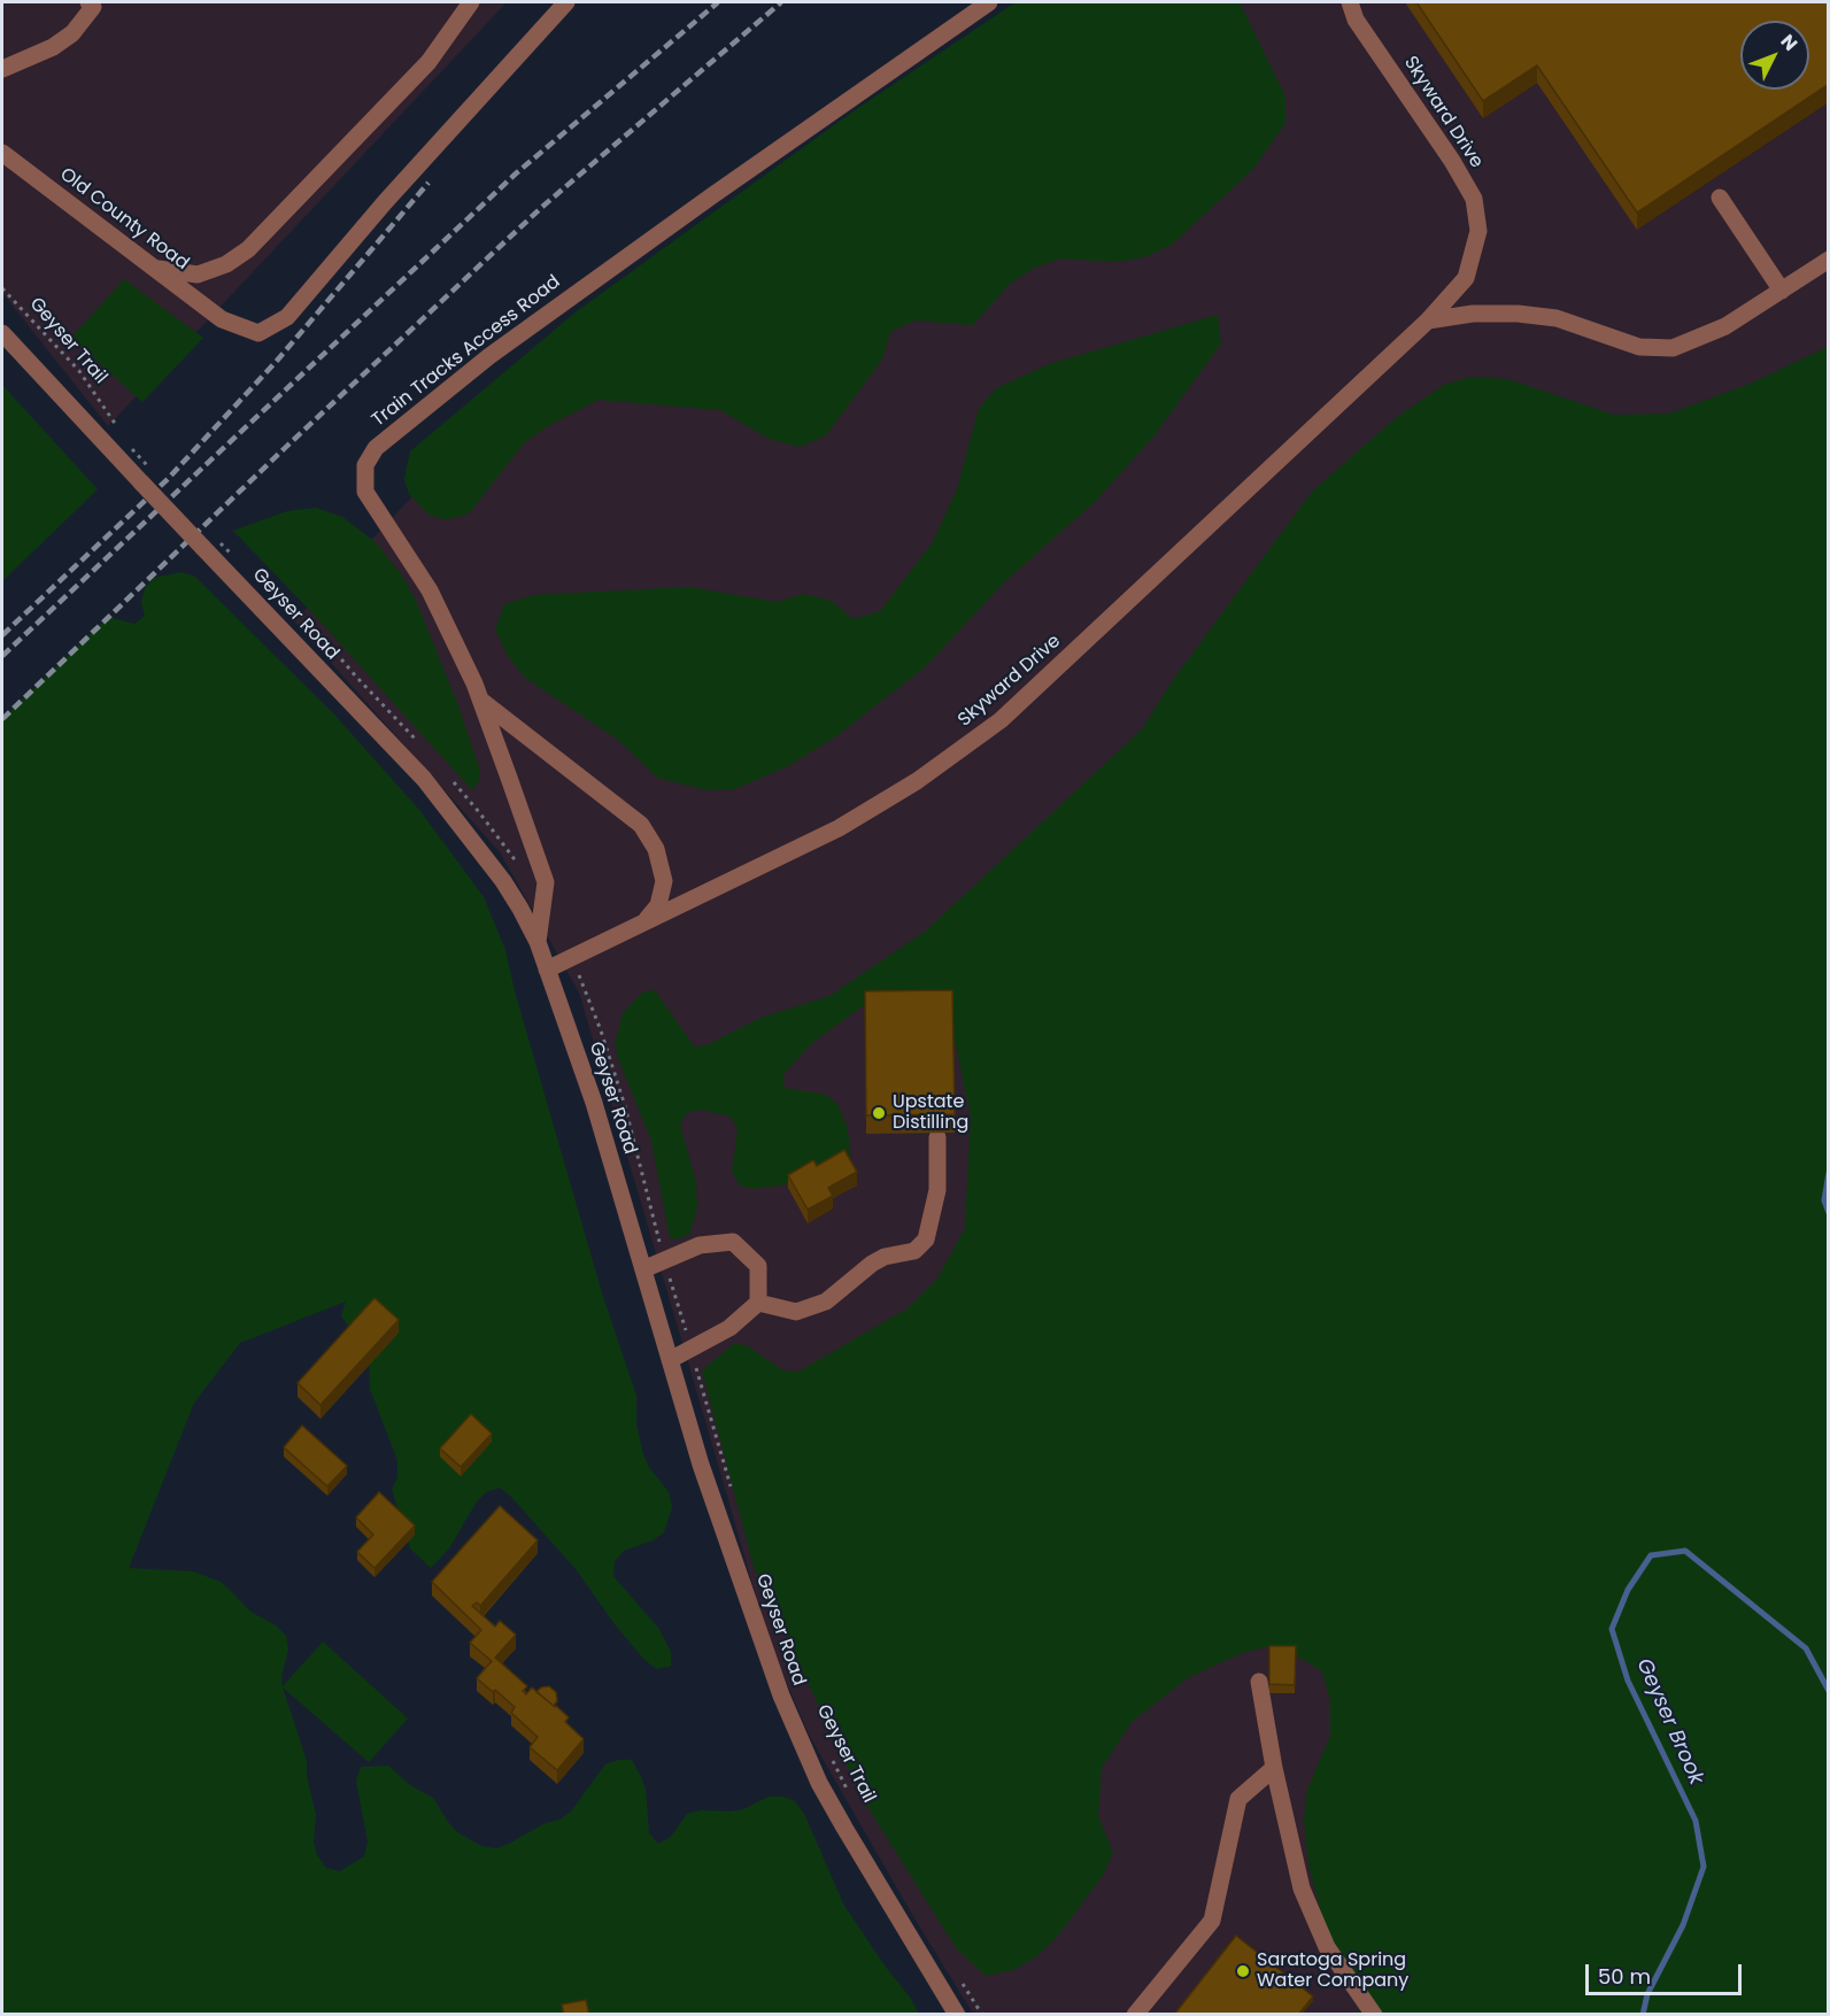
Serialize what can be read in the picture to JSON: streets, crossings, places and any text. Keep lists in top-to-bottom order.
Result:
{
  "streets": {
    "street": [
      "Skyward Drive",
      "Old County Road",
      "Train Tracks Access Road",
      "Geyser Road"
    ],
    "path": ["Geyser Trail"]
  },
  "crossings": [
    ["Skyward Drive", "Geyser Road"],
    ["Train Tracks Access Road", "Geyser Road"]
  ],
  "water": ["Geyser Brook"],
  "places": ["Upstate Distilling", "Saratoga Spring Water Company"],
  "scale_bar": "50 m",
  "north": "top right"
}
